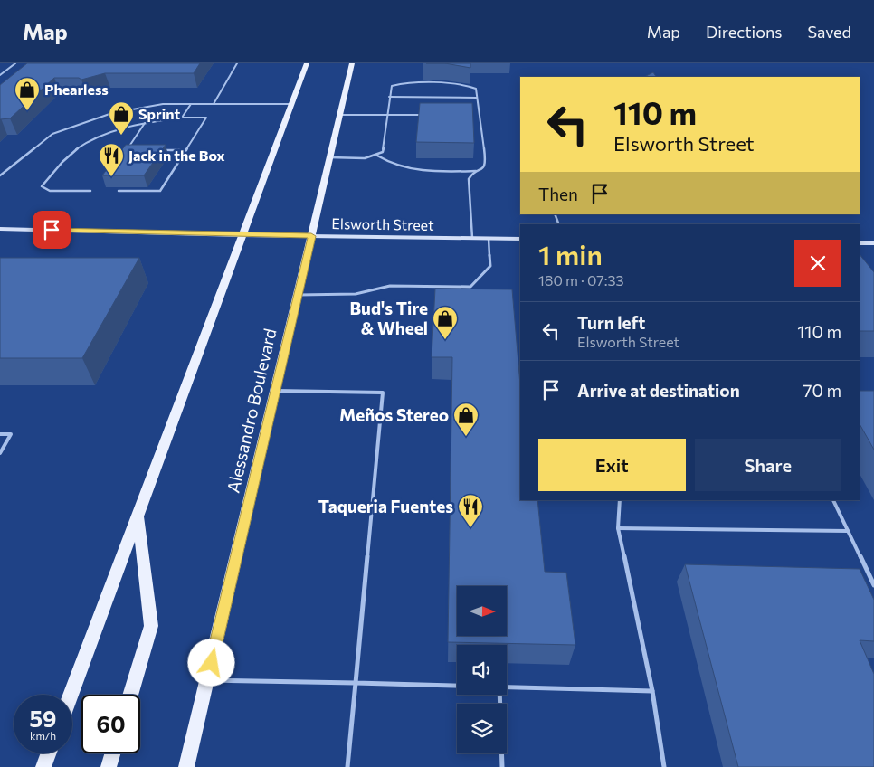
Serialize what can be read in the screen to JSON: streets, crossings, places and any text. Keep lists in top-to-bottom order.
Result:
{
  "streets": {
    "main road": ["Alessandro Boulevard"],
    "street": ["Elsworth Street"]
  },
  "crossings": [
    ["Elsworth Street", "Alessandro Boulevard"]
  ],
  "places": {
    "shop": [
      "Phearless",
      "Sprint",
      "Bud's Tire & Wheel",
      "Meños Stereo"
    ],
    "restaurant": ["Jack in the Box", "Taqueria Fuentes"]
  },
  "north": "right",
  "page": {
    "header": "Map",
    "nav": ["Map", "Directions", "Saved"],
    "turn": ["110 m", "Elsworth Street"],
    "then": "Then",
    "heading": ["1 min", "180 m · 07:33"],
    "list": [
      {
        "name": "Turn left",
        "note": "Elsworth Street",
        "value": "110 m"
      },
      {
        "name": "Arrive at destination",
        "value": "70 m"
      }
    ],
    "buttons": ["Exit", "Share"],
    "speed": "59 km/h",
    "limit": "60"
  }
}
